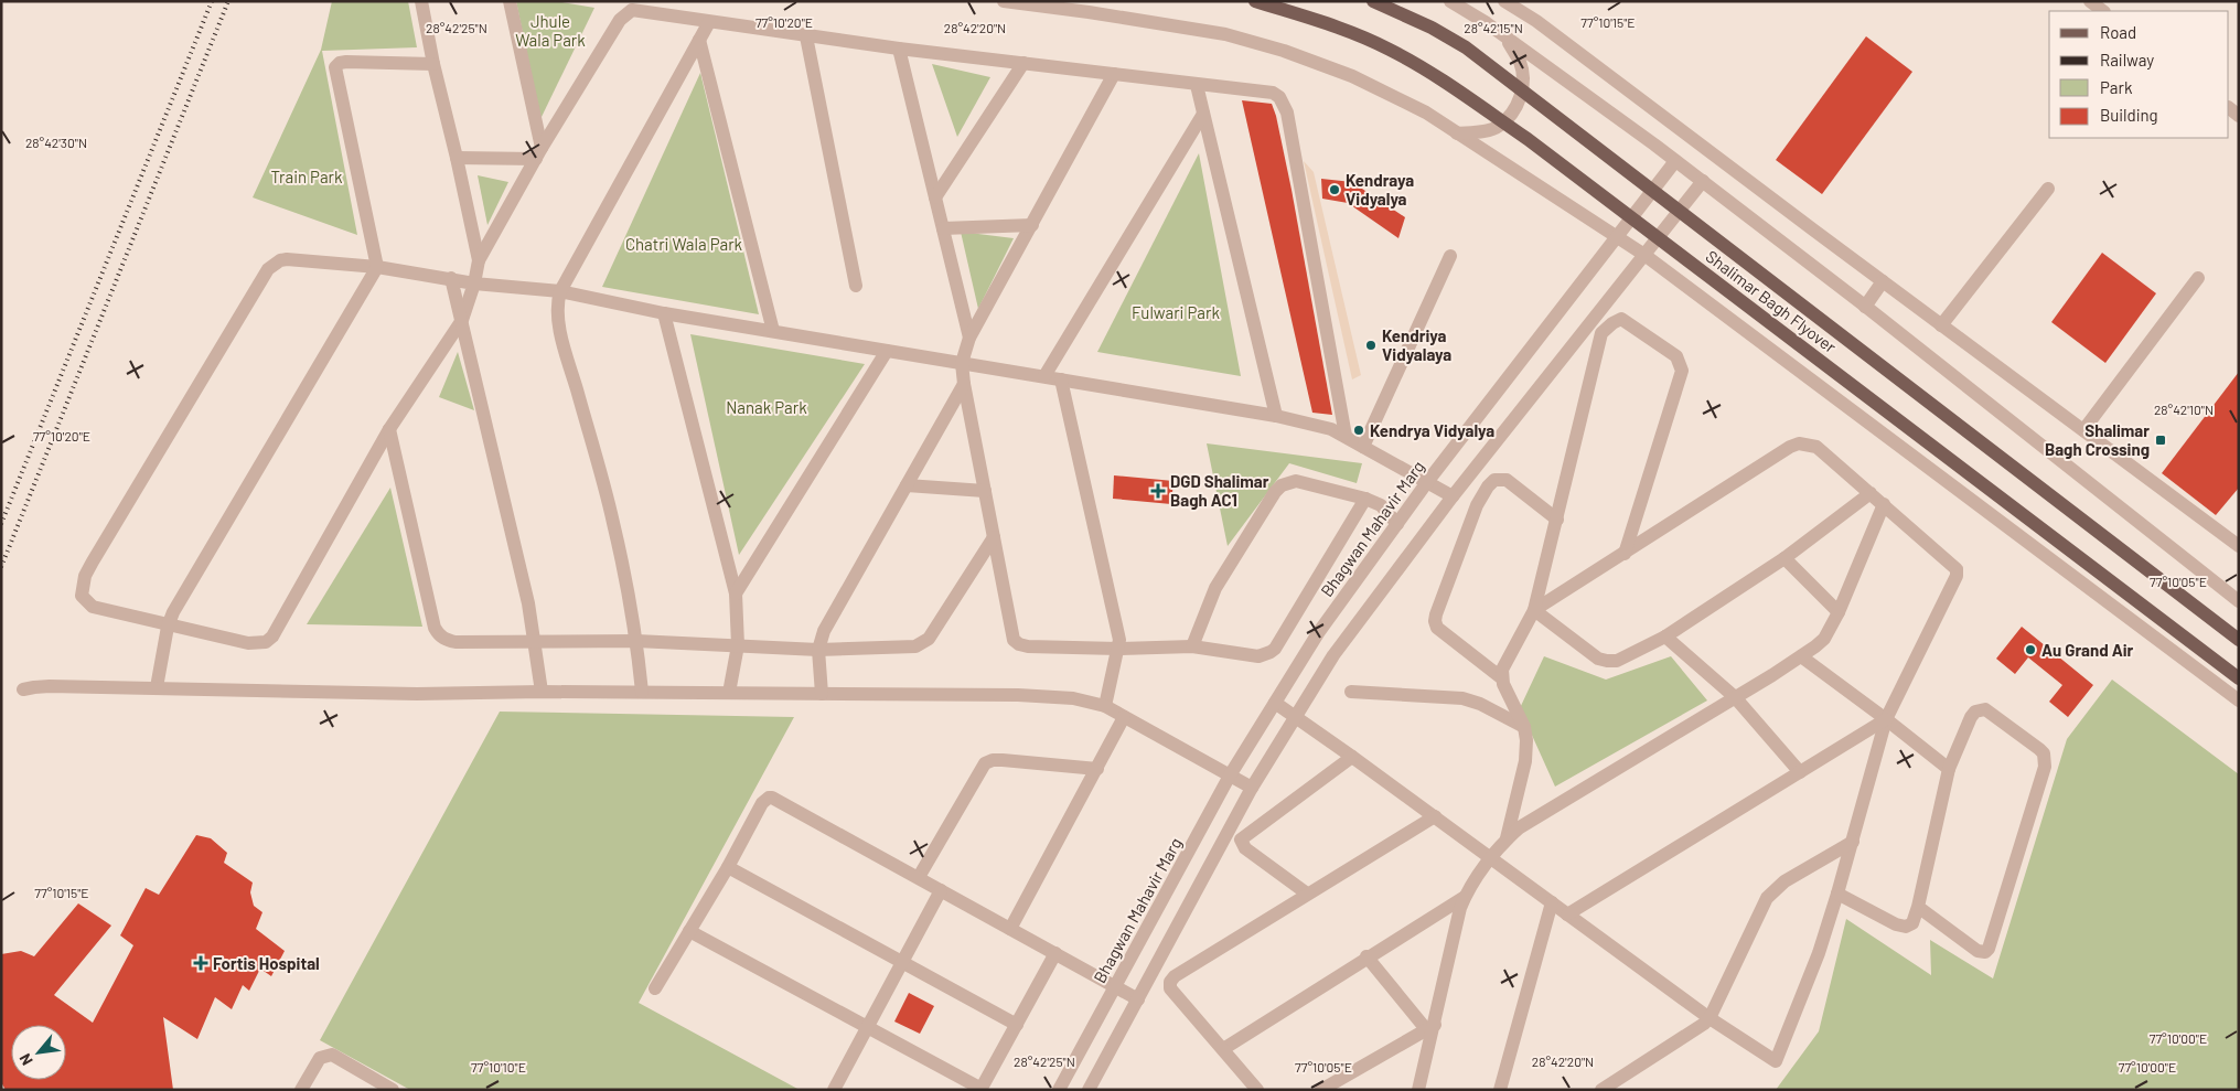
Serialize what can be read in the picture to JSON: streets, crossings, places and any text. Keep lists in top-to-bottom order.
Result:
{
  "streets": {
    "main road": ["Shalimar Bagh Flyover"],
    "street": ["Bhagwan Mahavir Marg"]
  },
  "parks": [
    "Jhule Wala Park",
    "Train Park",
    "Chatri Wala Park",
    "Fulwari Park",
    "Nanak Park"
  ],
  "places": {
    "other": [
      "Kendraya Vidyalya",
      "Kendriya Vidyalaya",
      "Kendrya Vidyalya",
      "Au Grand Air"
    ],
    "transit": ["Shalimar Bagh Crossing"],
    "health": ["DGD Shalimar Bagh AC1", "Fortis Hospital"]
  },
  "legend": [
    "Road",
    "Railway",
    "Park",
    "Building"
  ],
  "north": "bottom left",
  "coordinates": [
    "77°10'20\"E",
    "77°10'15\"E",
    "28°42'25\"N",
    "28°42'20\"N",
    "28°42'15\"N",
    "28°42'30\"N",
    "28°42'10\"N",
    "77°10'05\"E",
    "77°10'00\"E",
    "77°10'10\"E"
  ]
}
